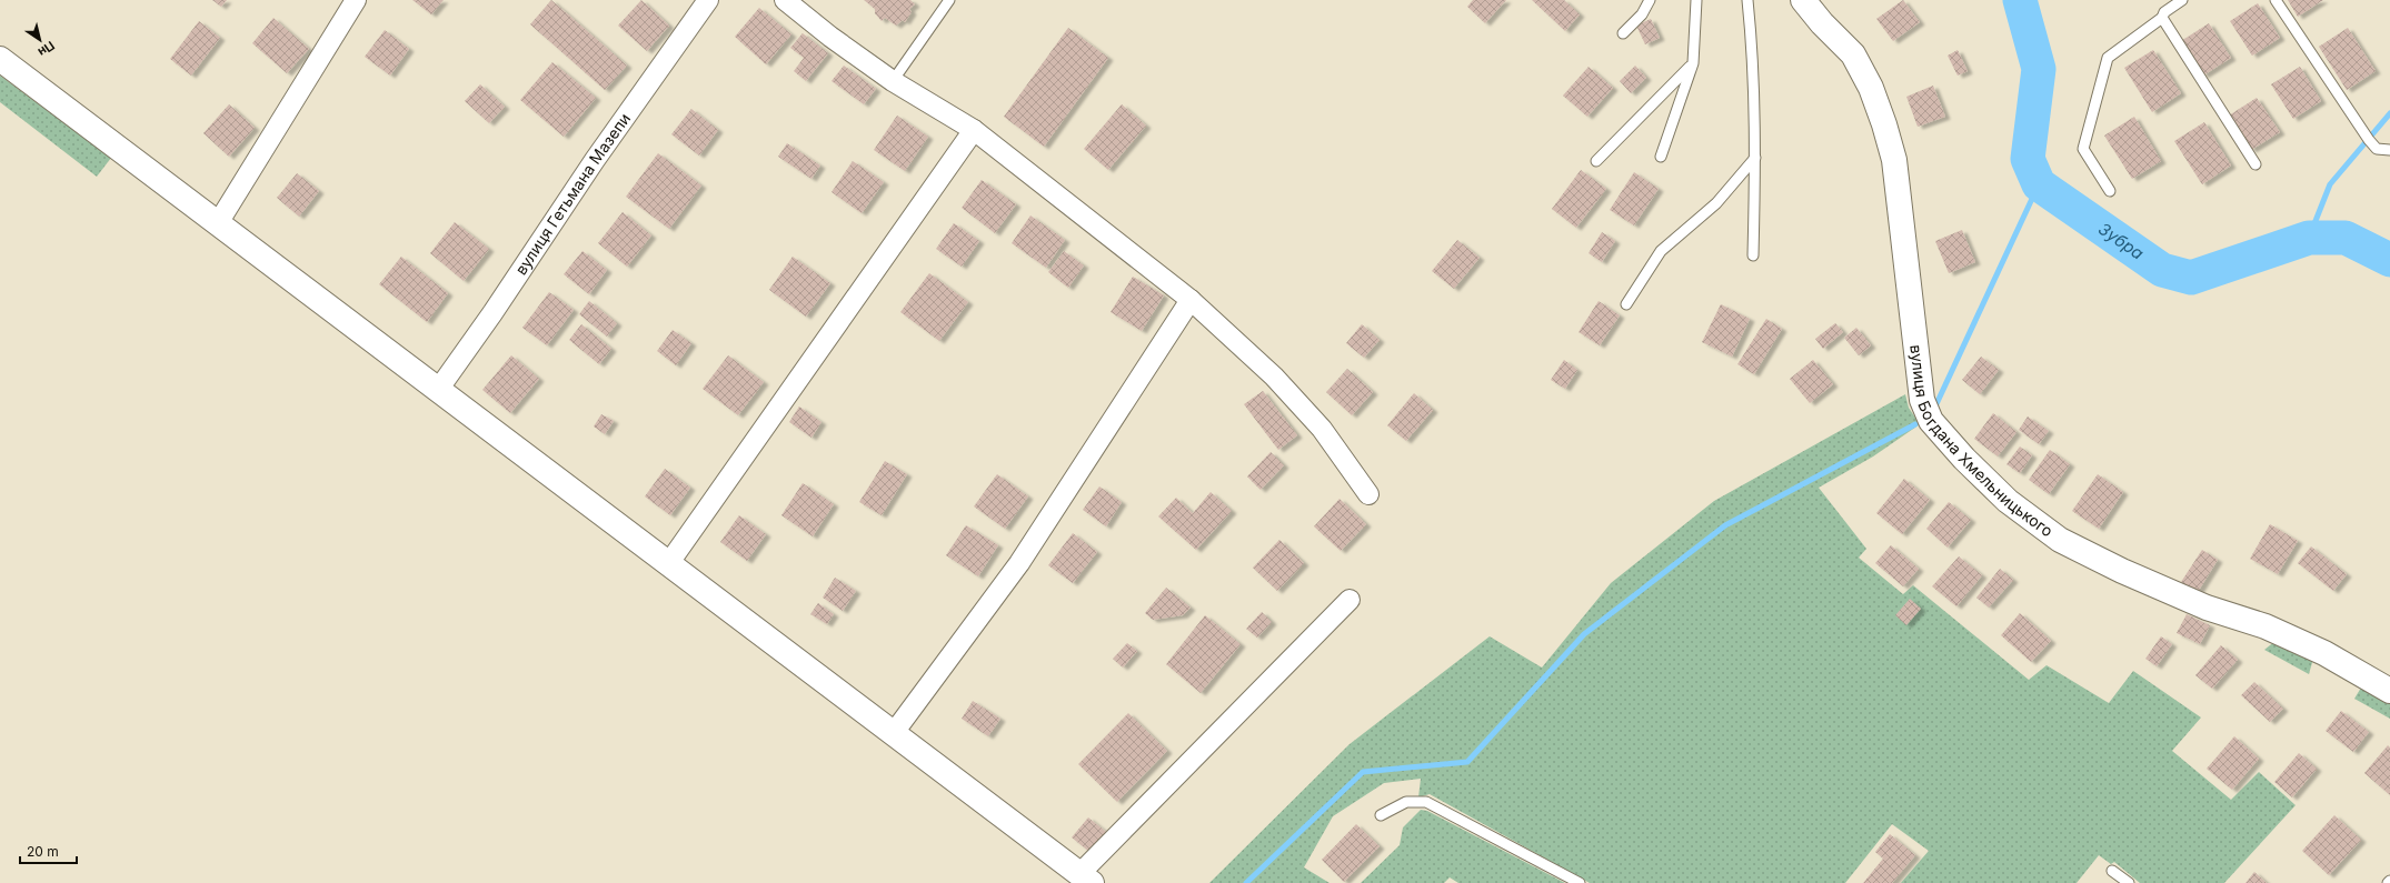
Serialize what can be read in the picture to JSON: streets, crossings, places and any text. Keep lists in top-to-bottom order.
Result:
{
  "streets": {
    "street": ["вулиця Гетьмана Мазепи", "вулиця Богдана Хмельницького"]
  },
  "water": ["Зубра"],
  "scale_bar": "20 m",
  "north": "bottom right"
}
